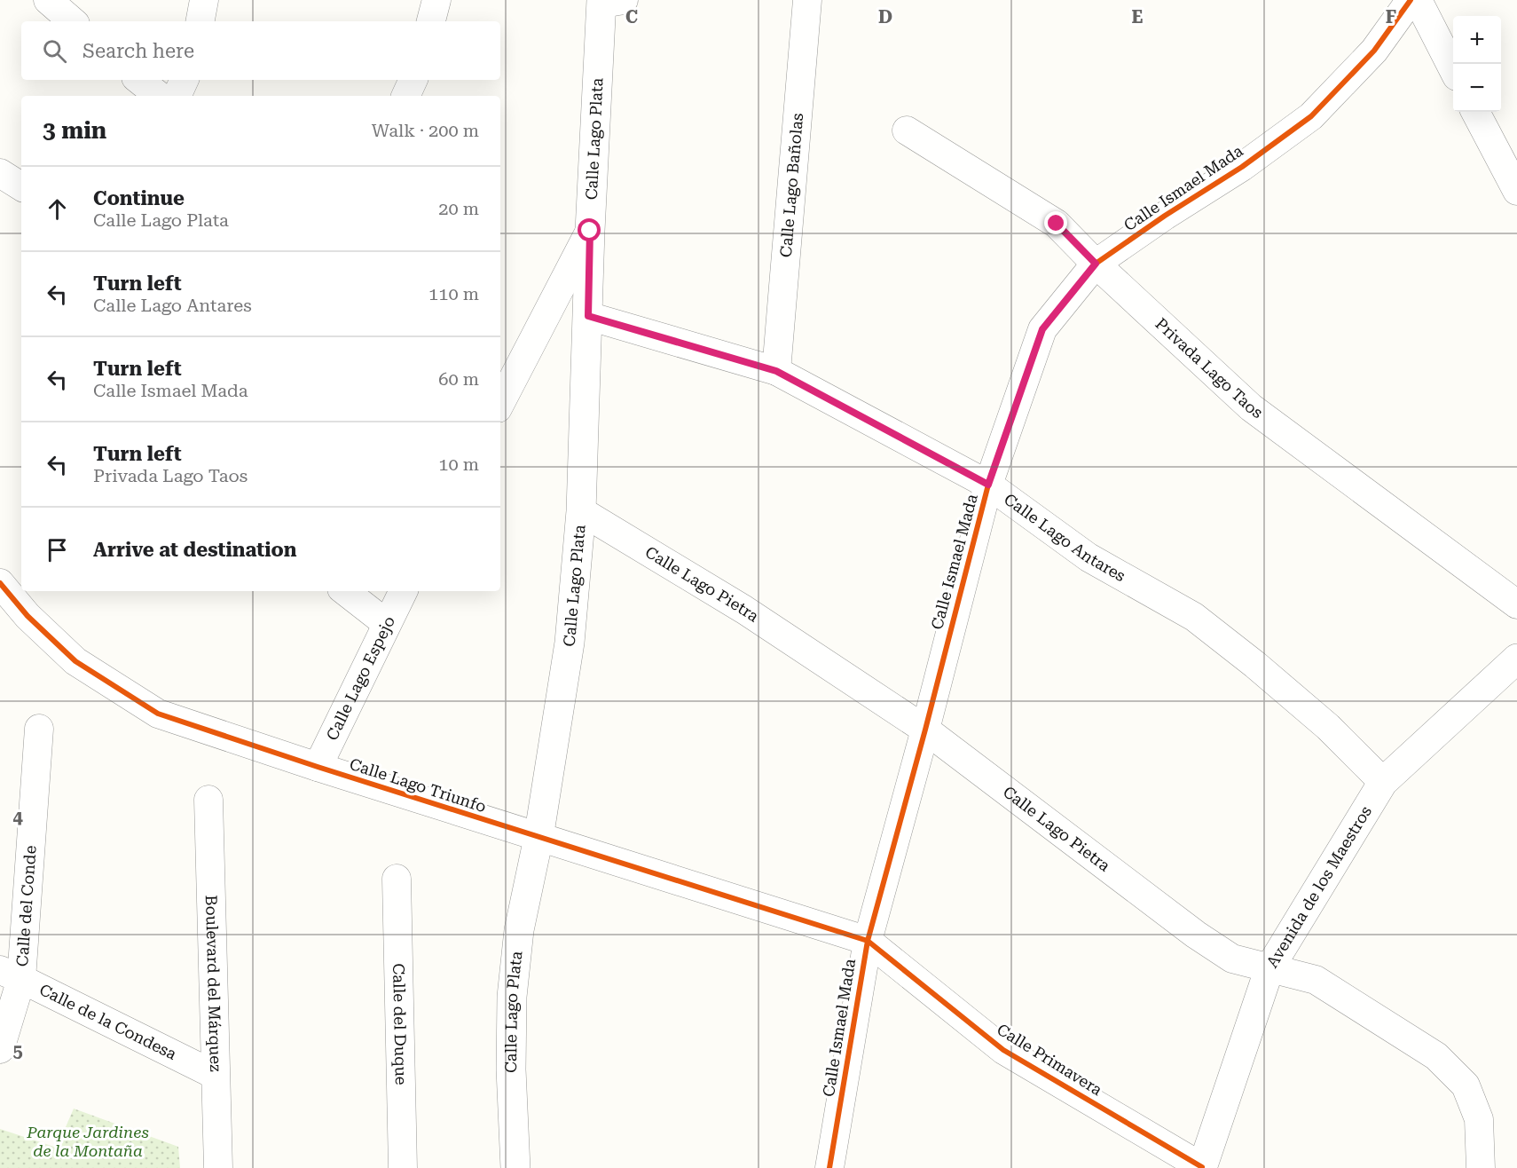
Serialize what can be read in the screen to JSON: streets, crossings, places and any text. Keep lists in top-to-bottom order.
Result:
{
  "streets": {
    "street": [
      "Calle Lago Plata",
      "Calle Lago Bañolas",
      "Calle Ismael Mada",
      "Privada Lago Taos",
      "Calle Lago Antares",
      "Calle Lago Pietra",
      "Calle Lago Espejo",
      "Calle Lago Triunfo",
      "Avenida de los Maestros",
      "Calle del Conde",
      "Boulevard del Márquez",
      "Calle de la Condesa",
      "Calle del Duque",
      "Calle Primavera"
    ]
  },
  "crossings": [
    ["Calle Lago Plata", "Calle Lago Antares"],
    ["Calle Lago Plata", "Calle Lago Pietra"],
    ["Calle Lago Plata", "Calle Lago Triunfo"],
    ["Calle Lago Bañolas", "Calle Lago Antares"],
    ["Calle Ismael Mada", "Privada Lago Taos"],
    ["Calle Ismael Mada", "Calle Lago Antares"],
    ["Calle Ismael Mada", "Calle Lago Pietra"],
    ["Calle Ismael Mada", "Calle Lago Triunfo"],
    ["Calle Ismael Mada", "Calle Primavera"],
    ["Calle Lago Antares", "Avenida de los Maestros"],
    ["Calle Lago Pietra", "Avenida de los Maestros"],
    ["Calle Lago Espejo", "Calle Lago Triunfo"],
    ["Calle Lago Triunfo", "Calle Primavera"],
    ["Avenida de los Maestros", "Calle Primavera"],
    ["Calle del Conde", "Calle de la Condesa"],
    ["Boulevard del Márquez", "Calle de la Condesa"]
  ],
  "parks": ["Parque Jardines de la Montaña"],
  "page": {
    "map_buttons": ["+", "−"],
    "search": "Search here",
    "heading": ["3 min", "Walk · 200 m"],
    "list": [
      ["Continue", "Calle Lago Plata", "20 m"],
      ["Turn left", "Calle Lago Antares", "110 m"],
      ["Turn left", "Calle Ismael Mada", "60 m"],
      ["Turn left", "Privada Lago Taos", "10 m"],
      "Arrive at destination"
    ]
  },
  "grid": {
    "columns": [
      "C",
      "D",
      "E",
      "F"
    ],
    "rows": ["4", "5"]
  }
}
